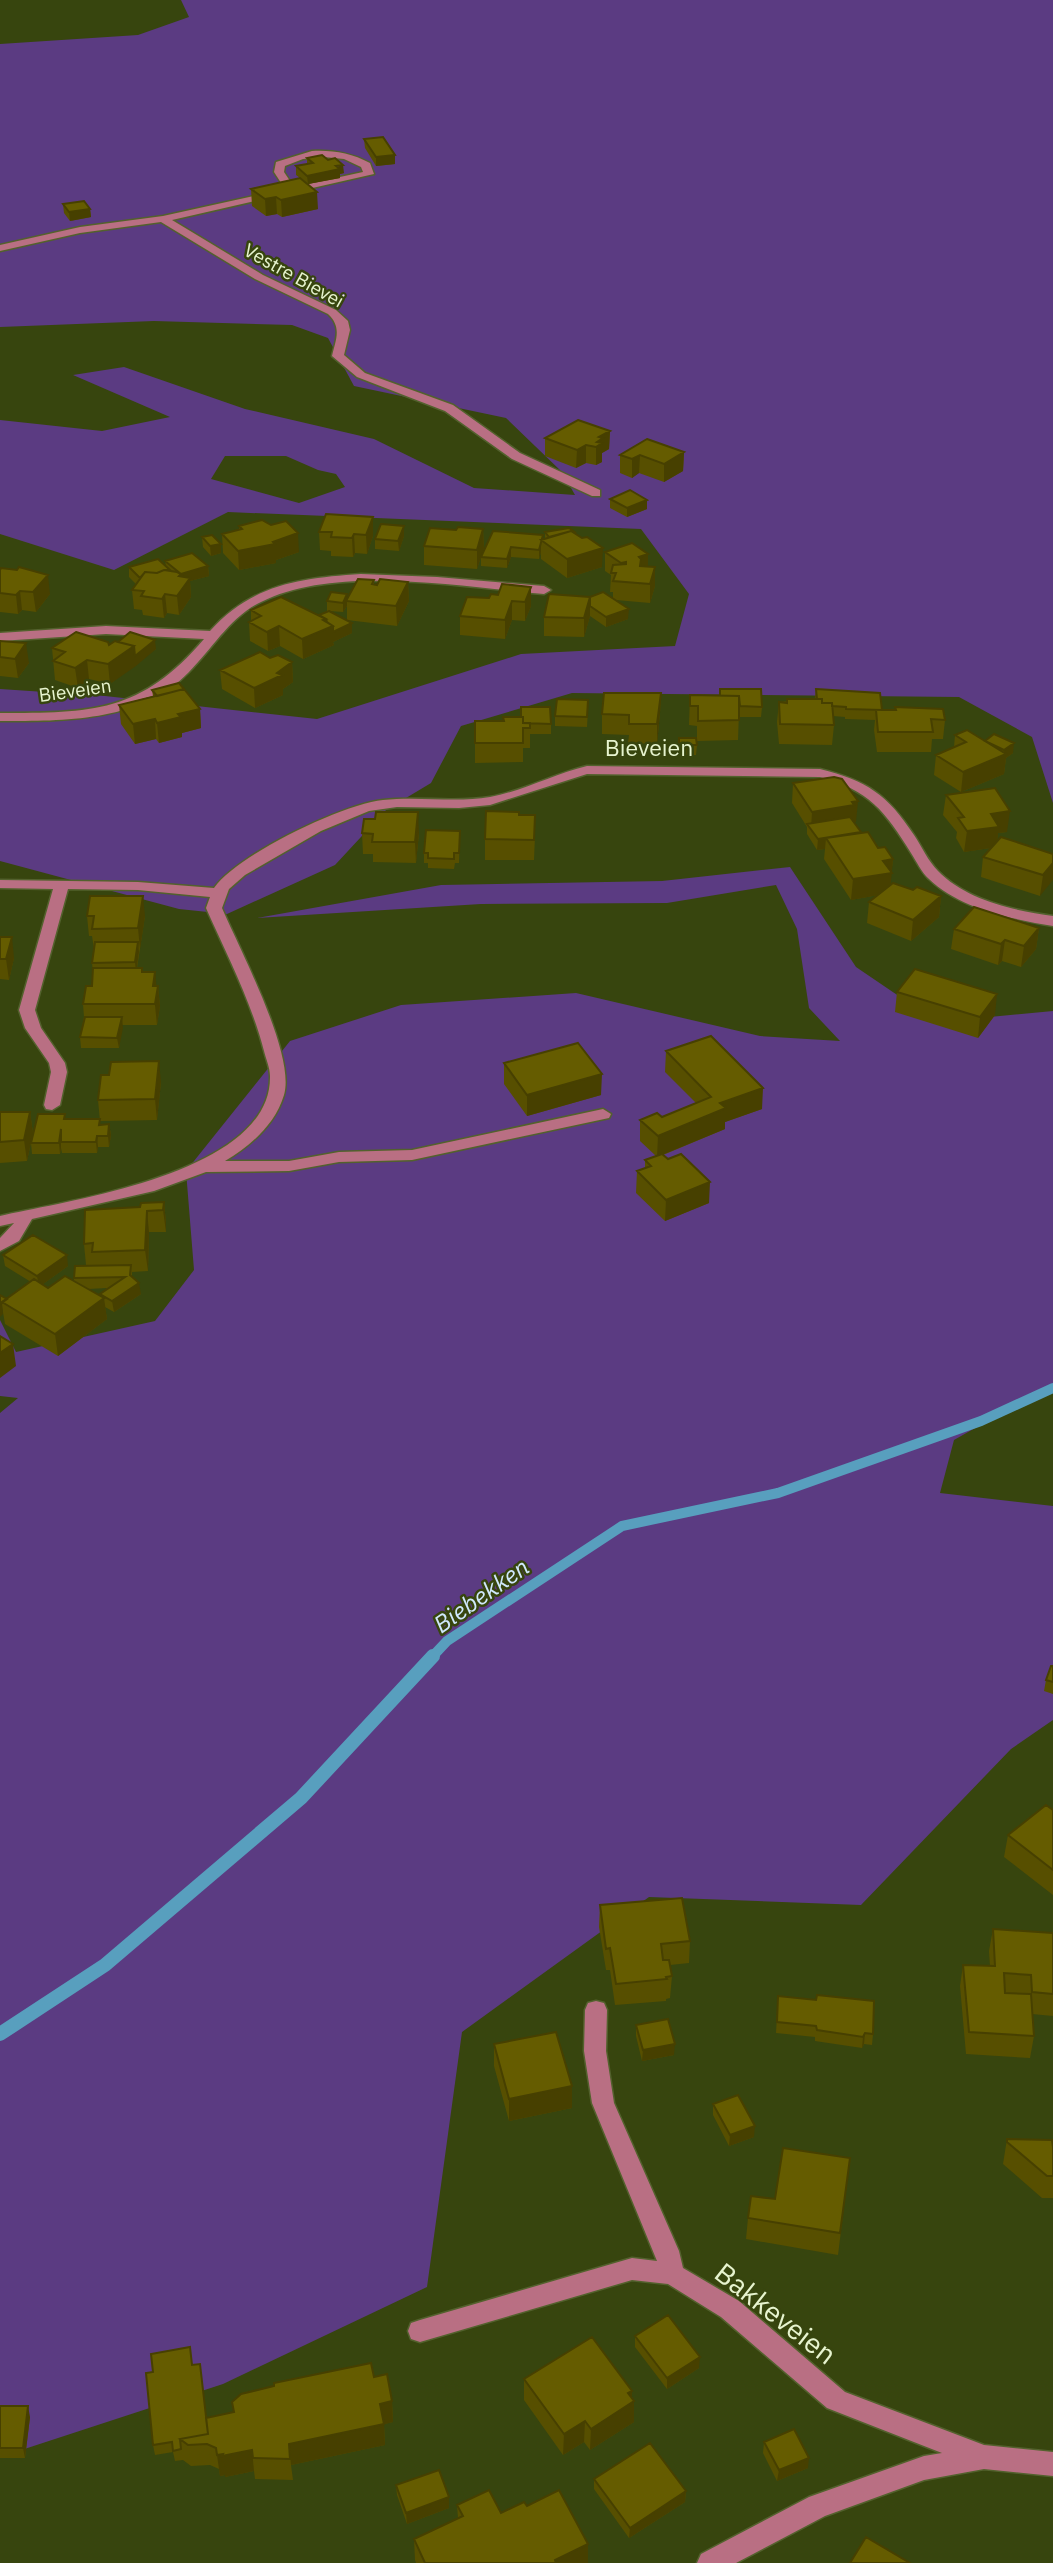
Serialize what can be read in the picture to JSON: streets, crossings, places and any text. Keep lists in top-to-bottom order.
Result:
{
  "streets": {
    "street": ["Vestre Bievei", "Bieveien", "Bakkeveien"]
  },
  "water": ["Biebekken"]
}
